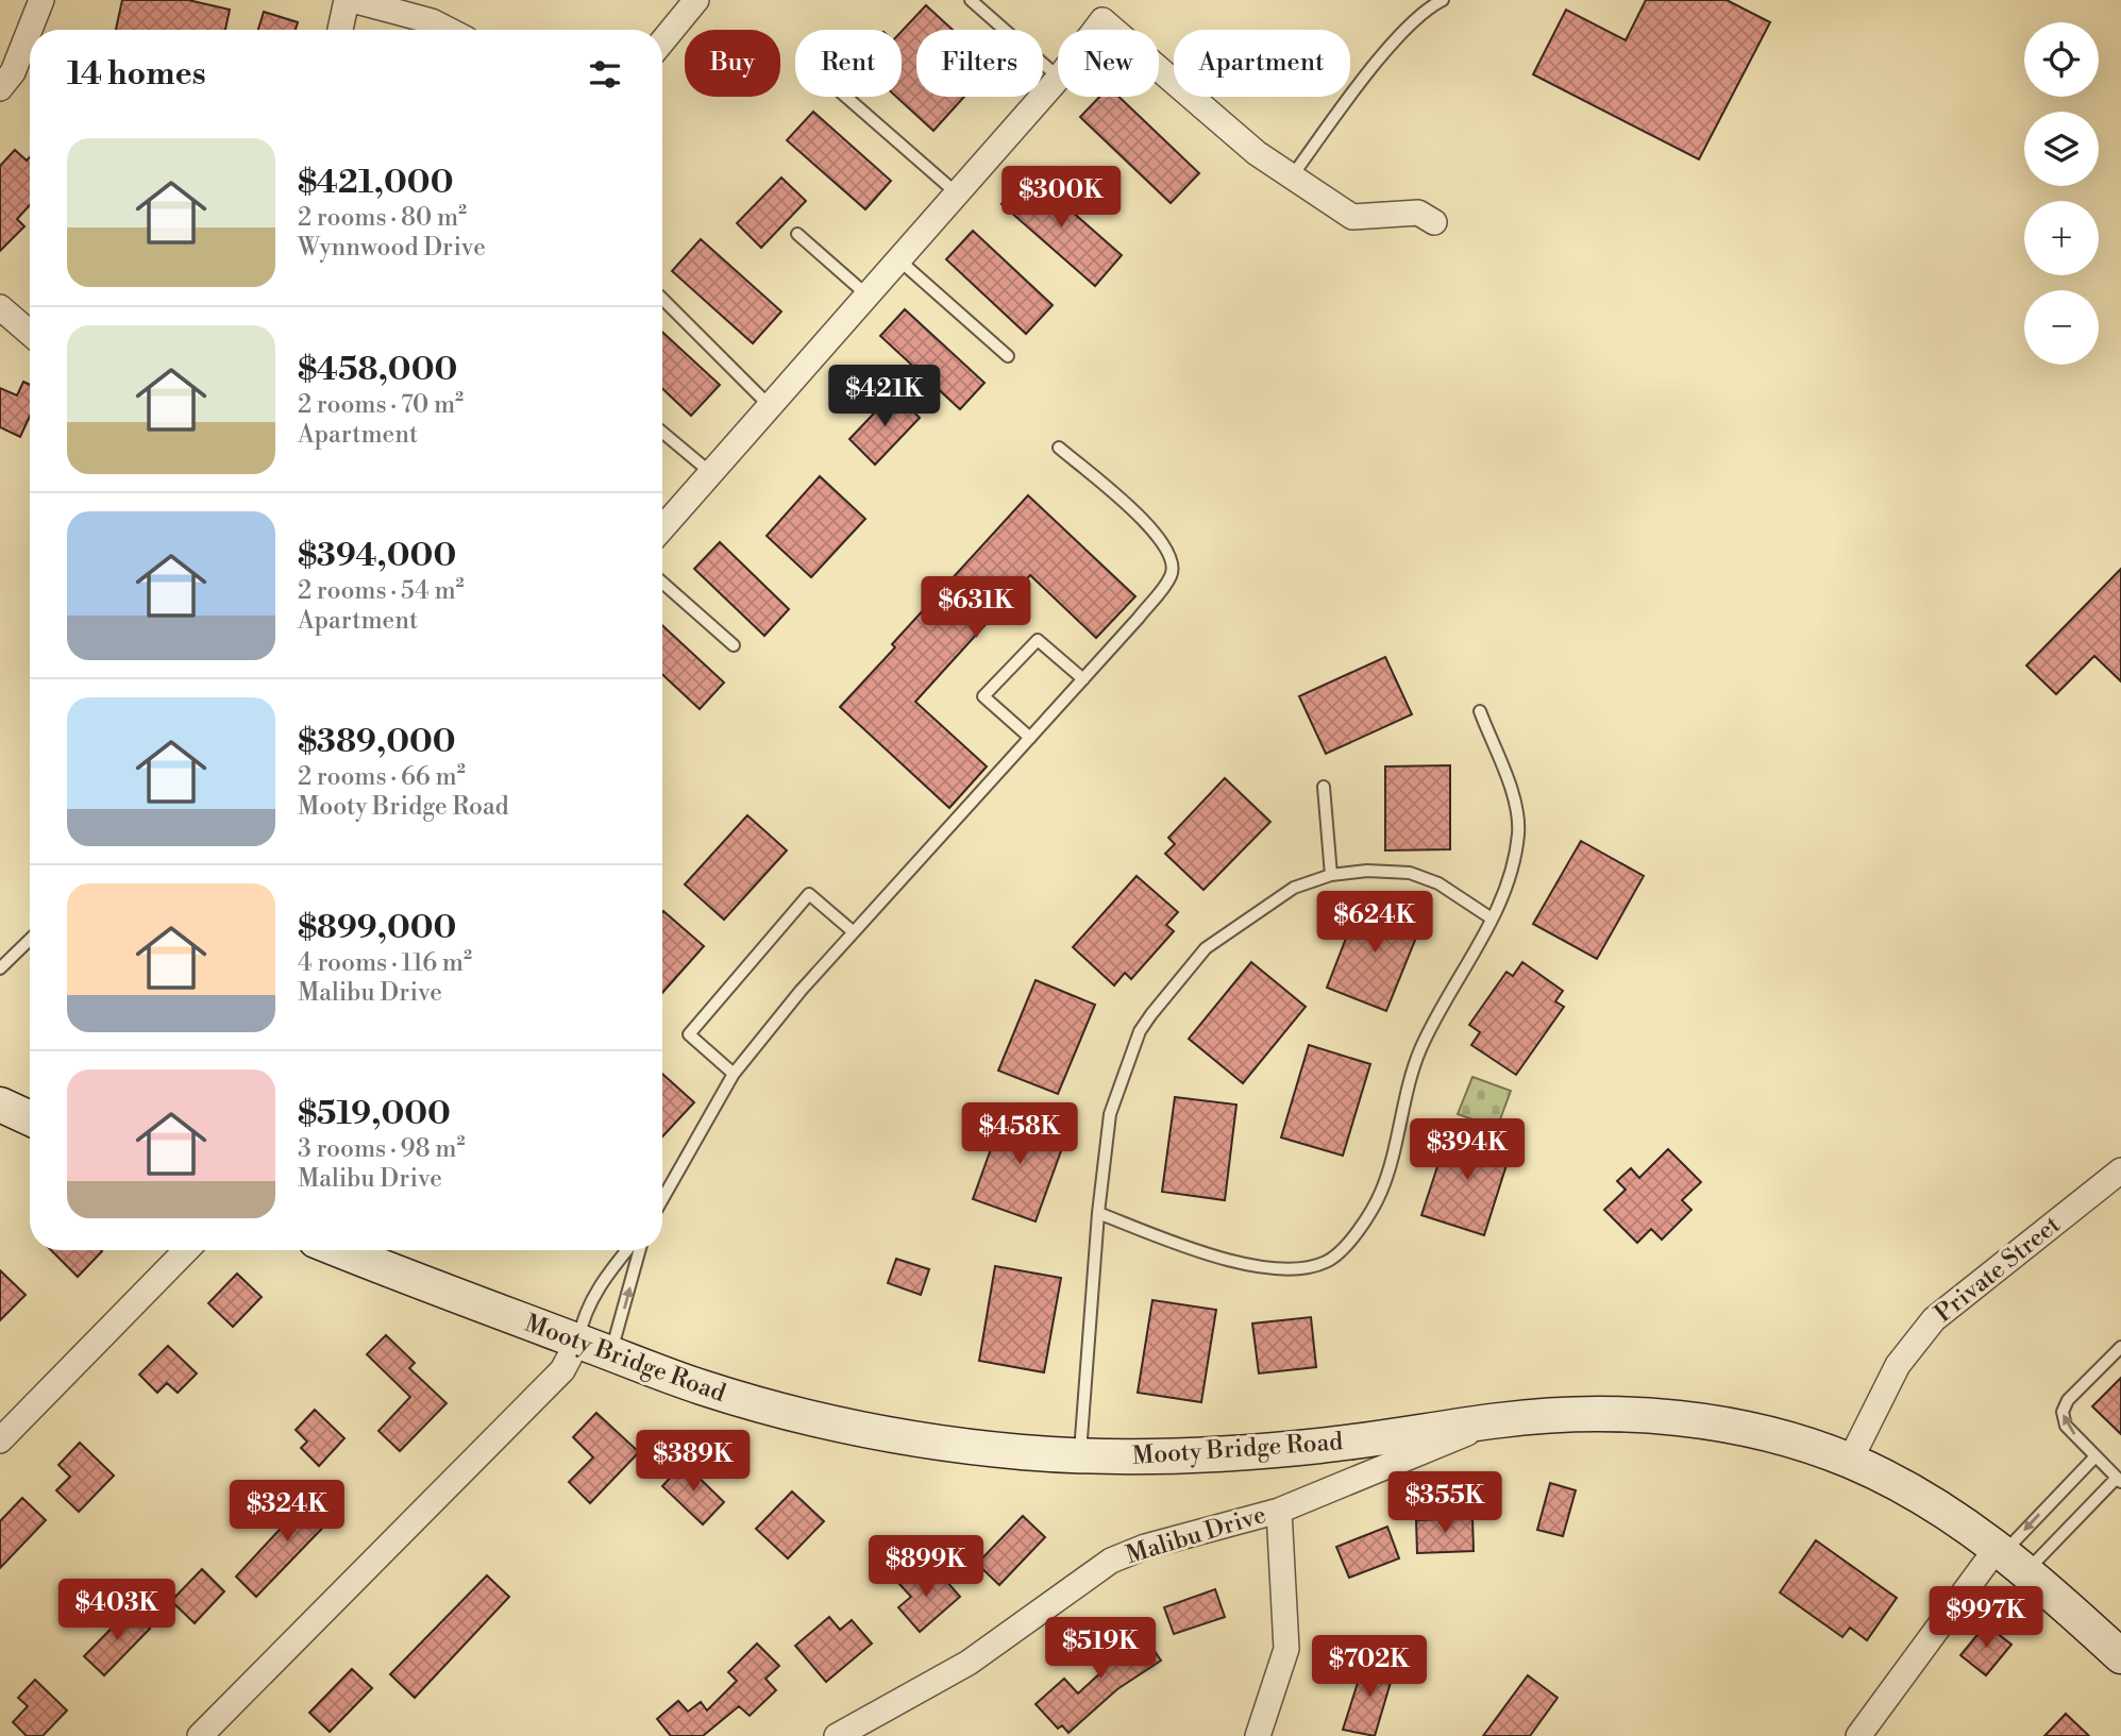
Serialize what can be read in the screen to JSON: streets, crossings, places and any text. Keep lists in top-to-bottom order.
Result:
{
  "streets": {
    "main road": ["Mooty Bridge Road"],
    "street": ["Private Street", "Malibu Drive"]
  },
  "crossings": [
    ["Private Street", "Mooty Bridge Road"],
    ["Mooty Bridge Road", "Malibu Drive"]
  ],
  "page": {
    "map_buttons": ["+", "−"],
    "chip": [
      "Buy",
      "Rent",
      "Filters",
      "New",
      "Apartment"
    ],
    "heading": "14 homes",
    "list": [
      {
        "name": "$421,000",
        "note": "2 rooms · 80 m² · Wynnwood Drive"
      },
      {
        "name": "$458,000",
        "note": "2 rooms · 70 m² · Apartment"
      },
      {
        "name": "$394,000",
        "note": "2 rooms · 54 m² · Apartment"
      },
      {
        "name": "$389,000",
        "note": "2 rooms · 66 m² · Mooty Bridge Road"
      },
      {
        "name": "$899,000",
        "note": "4 rooms · 116 m² · Malibu Drive"
      },
      {
        "name": "$519,000",
        "note": "3 rooms · 98 m² · Malibu Drive"
      }
    ],
    "price": [
      "$300K",
      "$421K",
      "$631K",
      "$624K",
      "$458K",
      "$394K",
      "$389K",
      "$355K",
      "$324K",
      "$899K",
      "$403K",
      "$997K",
      "$519K",
      "$702K"
    ]
  }
}
